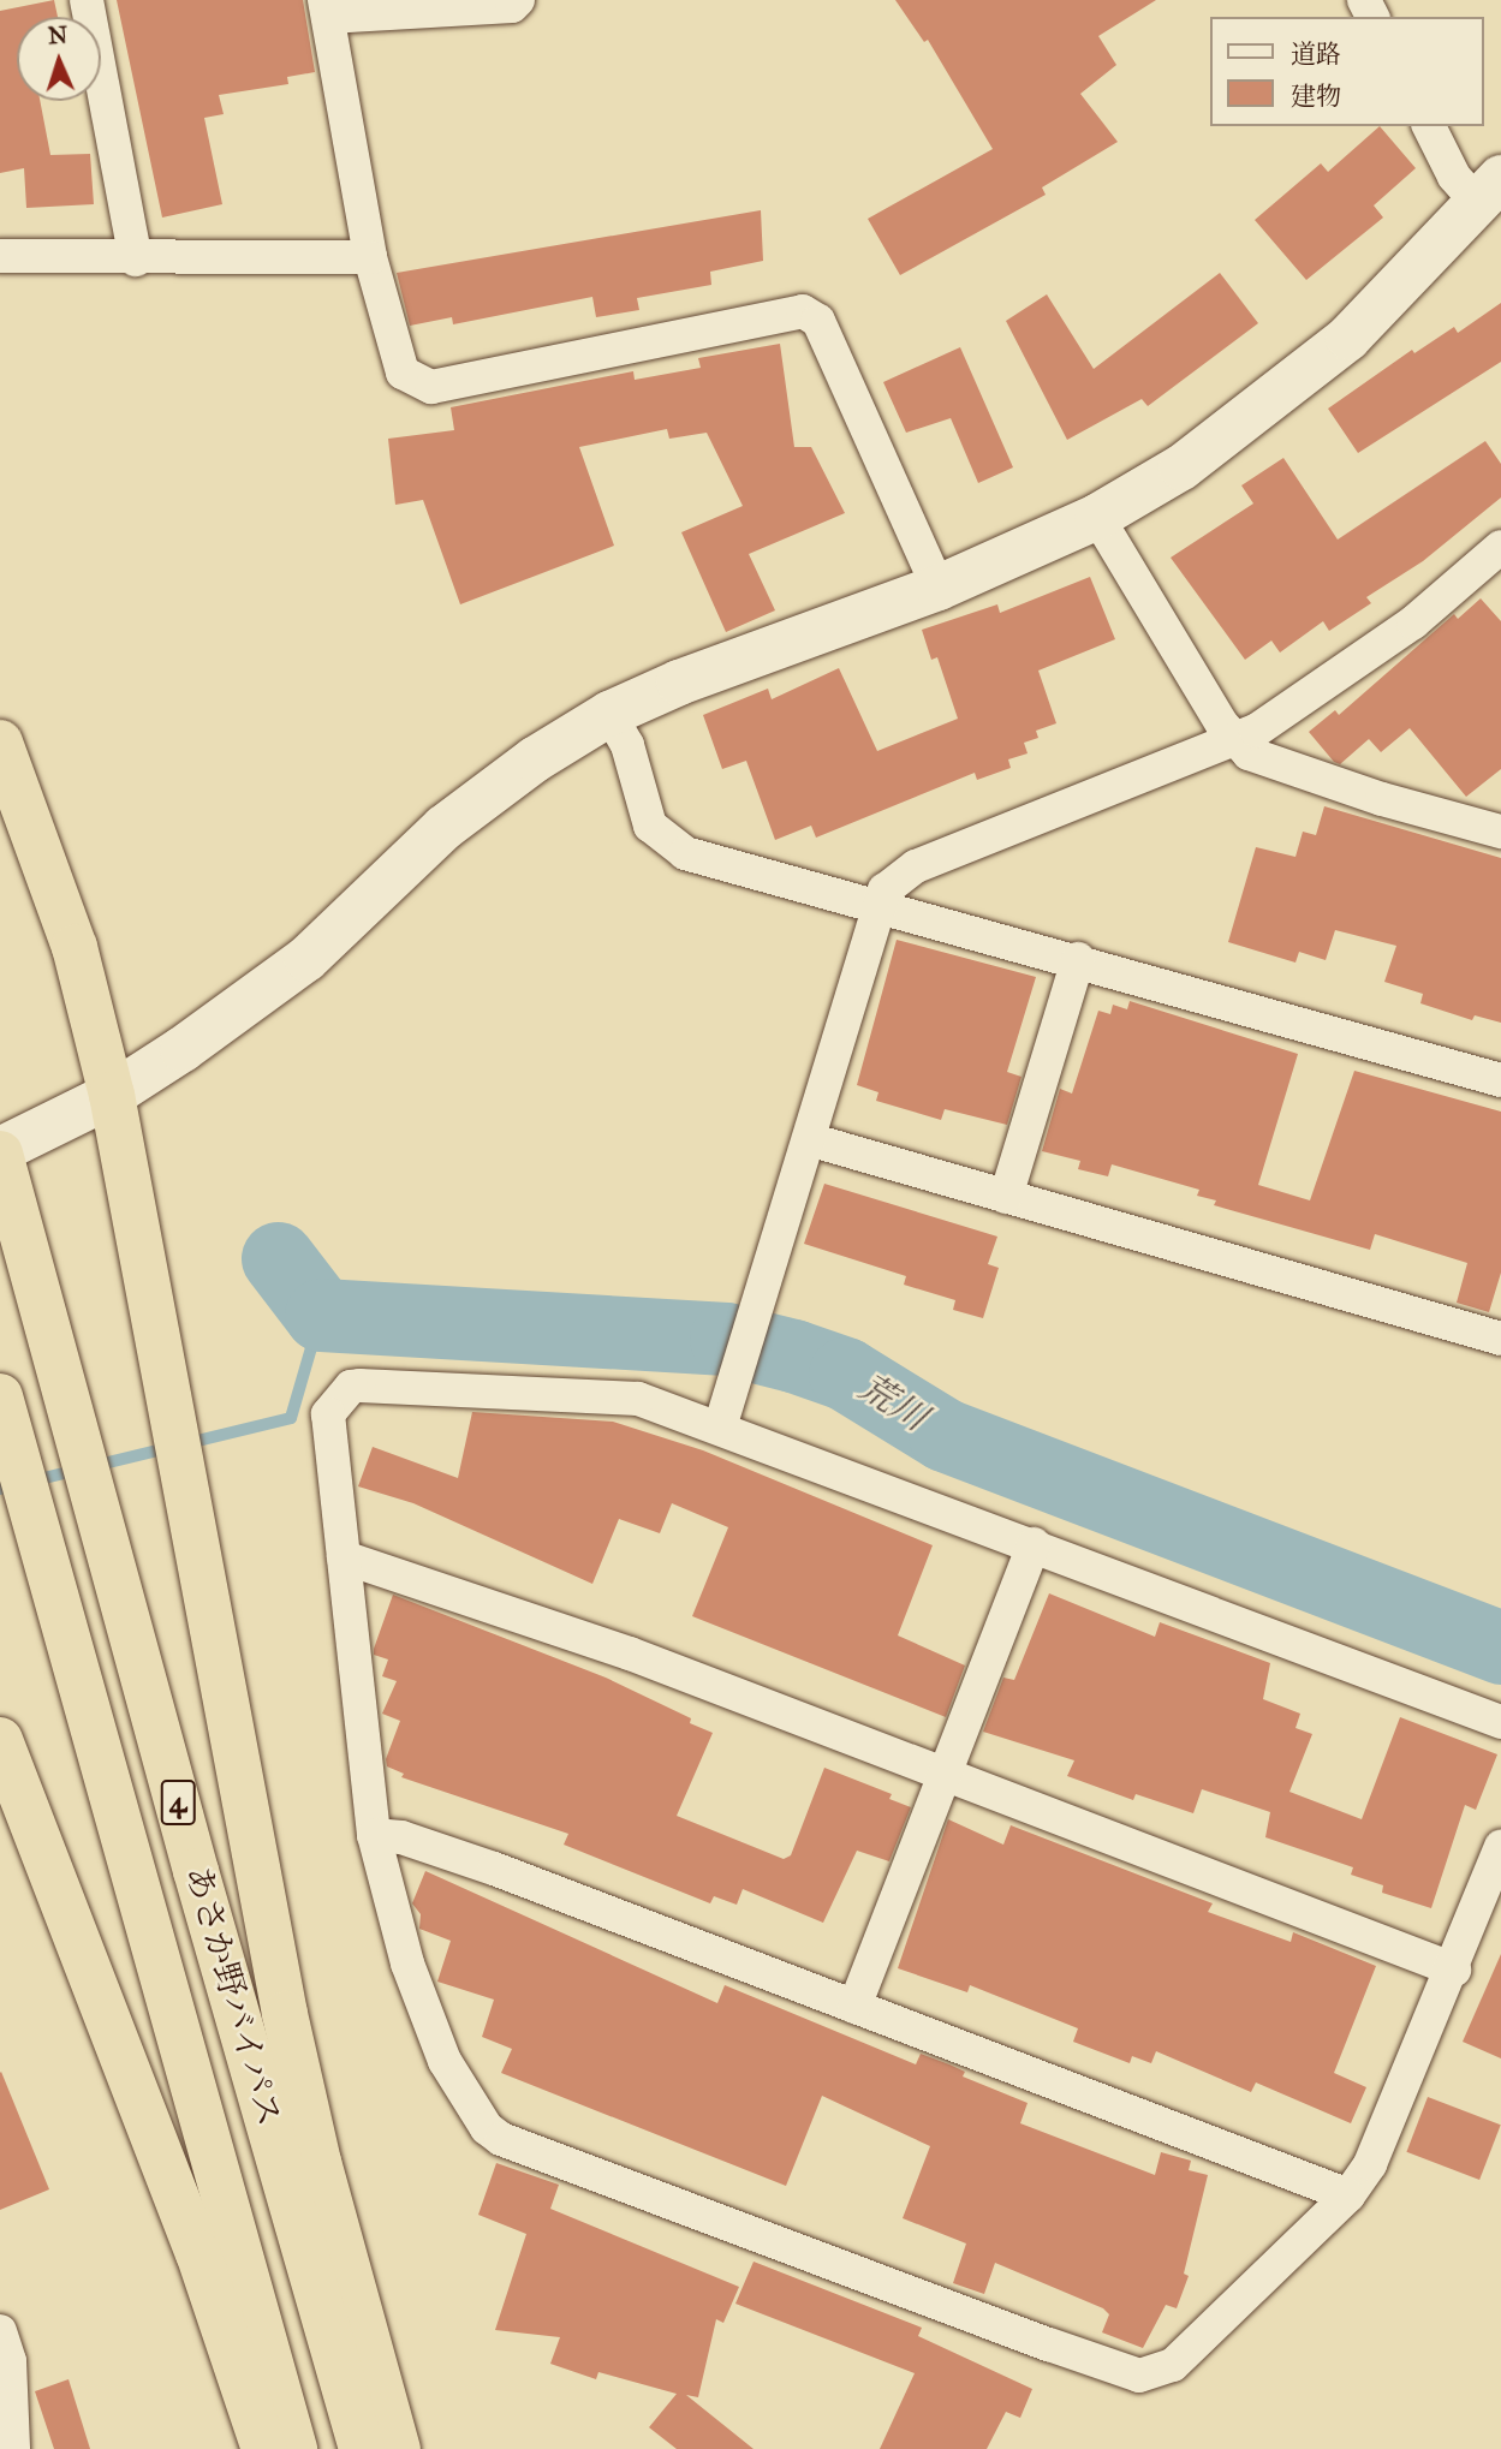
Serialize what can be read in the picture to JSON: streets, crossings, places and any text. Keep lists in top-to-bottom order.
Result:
{
  "streets": {
    "highway": ["4", "あさか野バイパス"]
  },
  "water": ["荒川"],
  "legend": ["道路", "建物"],
  "north": "top"
}
